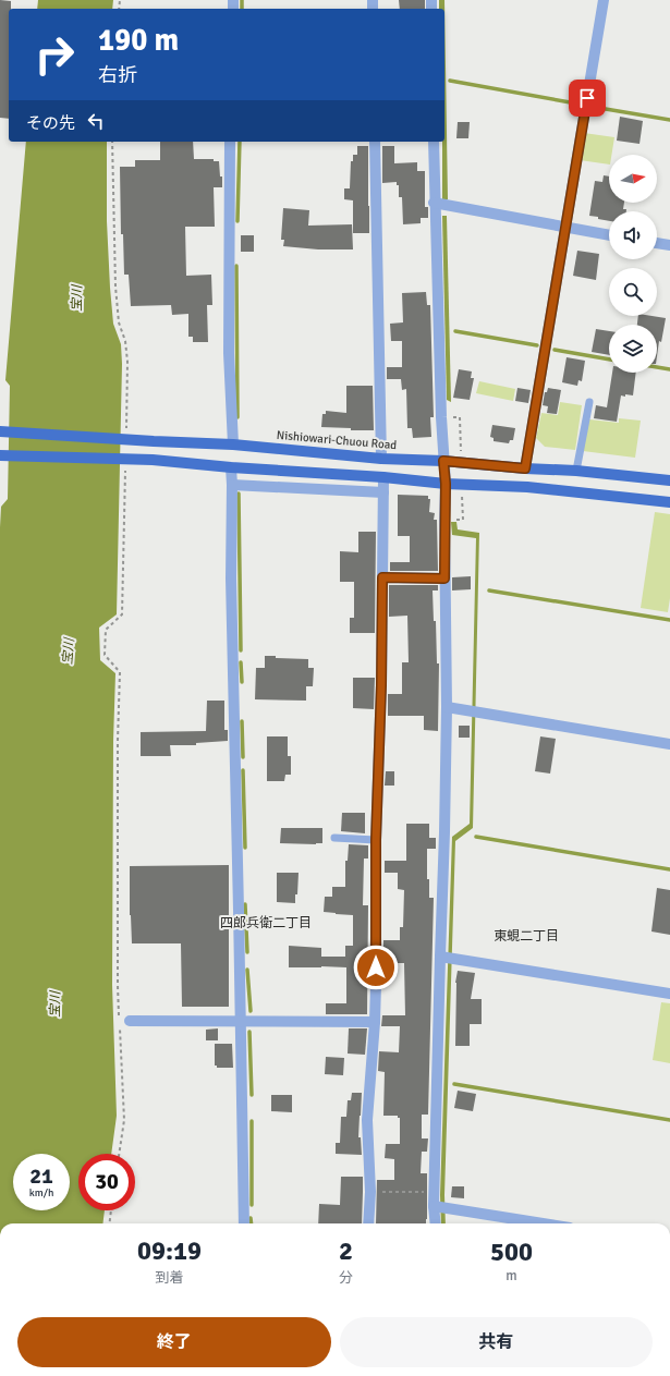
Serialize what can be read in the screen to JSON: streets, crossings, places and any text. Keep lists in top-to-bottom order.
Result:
{
  "streets": {
    "main road": ["Nishiowari-Chuou Road"]
  },
  "districts": ["四郎兵衛二丁目", "東蜆二丁目"],
  "water": ["宝川"],
  "north": "right",
  "page": {
    "turn": ["190 m", "右折"],
    "then": "その先",
    "speed": "21 km/h",
    "limit": "30",
    "eta": [
      "09:19",
      "到着",
      "2",
      "分",
      "500",
      "m"
    ],
    "buttons": ["終了", "共有"]
  }
}
